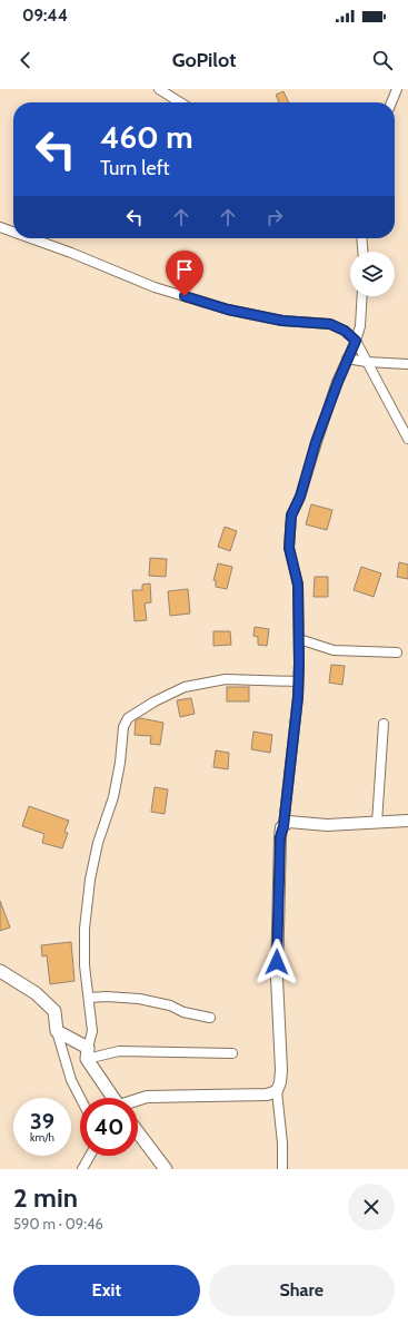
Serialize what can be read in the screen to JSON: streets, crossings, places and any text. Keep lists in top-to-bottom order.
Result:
{
  "page": {
    "status": "09:44",
    "header": "GoPilot",
    "turn": ["460 m", "Turn left"],
    "speed": "39 km/h",
    "limit": "40",
    "heading": ["2 min", "590 m · 09:46"],
    "buttons": ["Exit", "Share"]
  }
}
